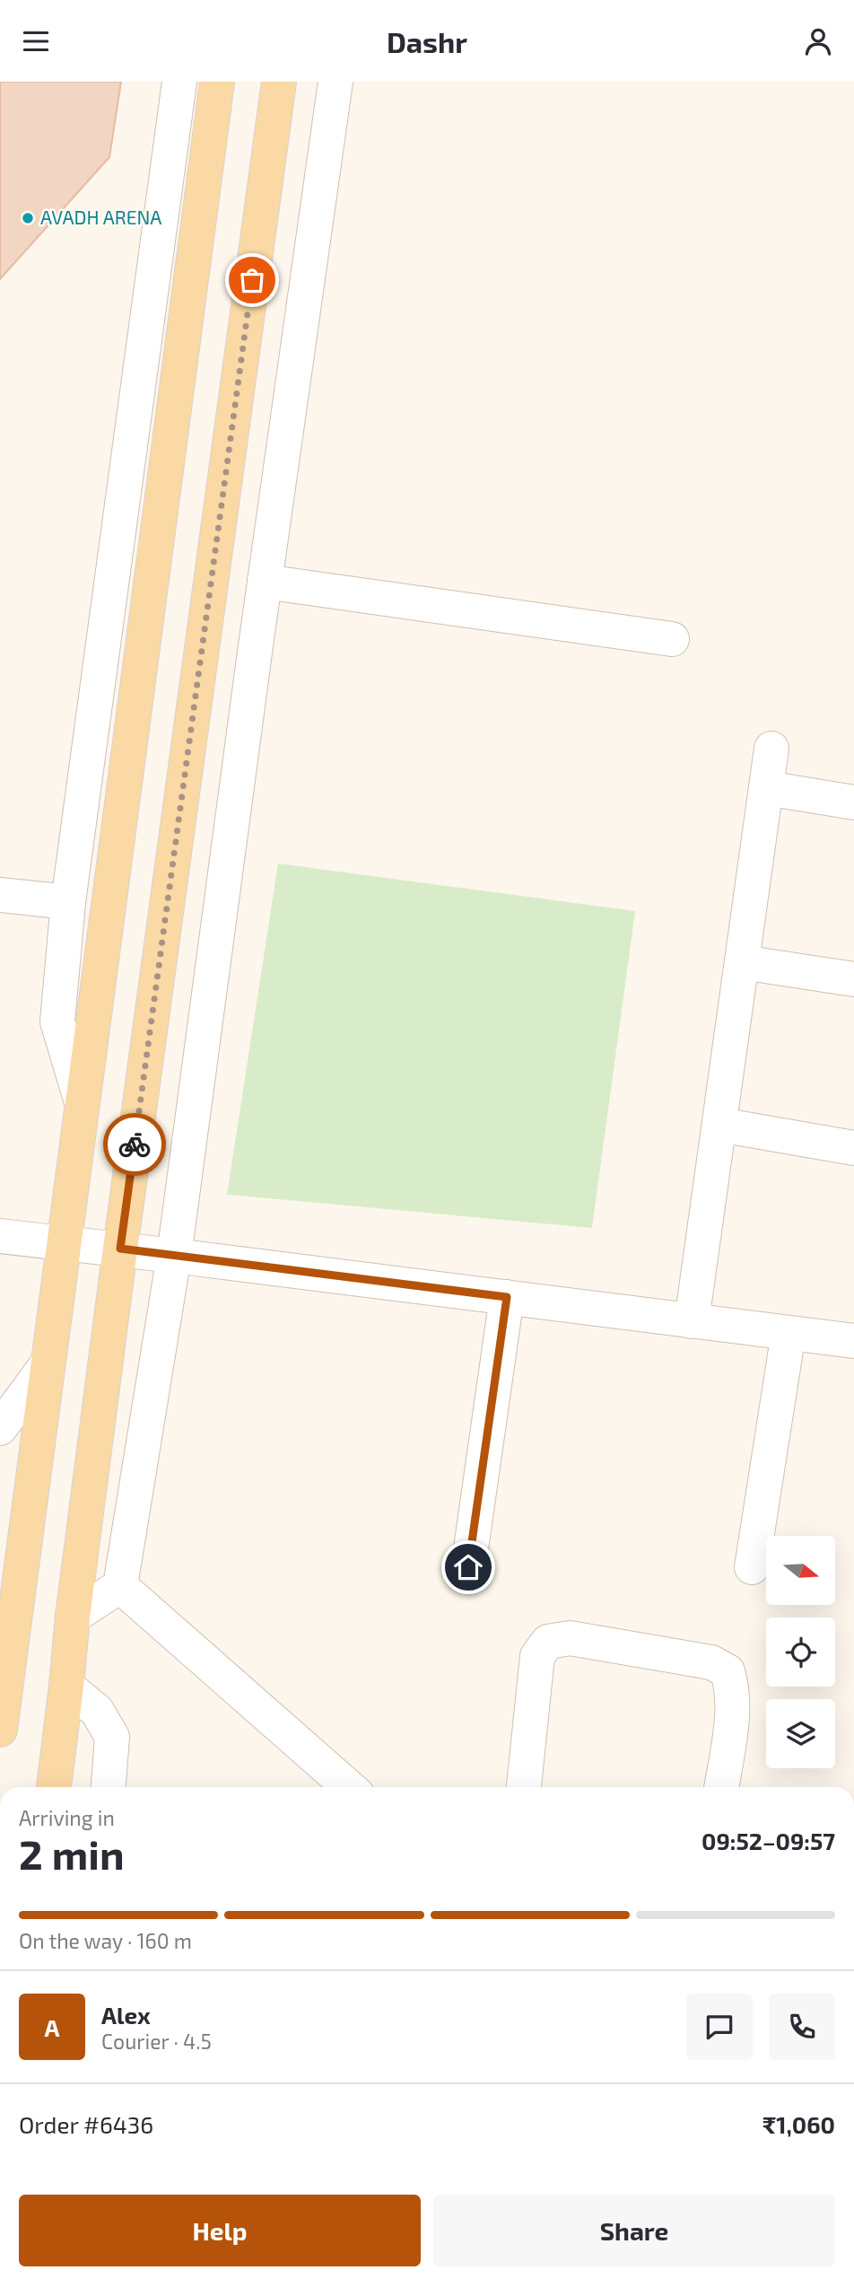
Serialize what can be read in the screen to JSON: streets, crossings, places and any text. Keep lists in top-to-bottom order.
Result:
{
  "places": ["AVADH ARENA"],
  "north": "right",
  "page": {
    "header": "Dashr",
    "heading": ["2 min", "Arriving in", "09:52–09:57"],
    "panel": [
      "Alex",
      "Courier · 4.5",
      "Order #6436",
      "₹1,060"
    ],
    "bar": "On the way · 160 m",
    "round": "A",
    "buttons": ["Help", "Share"]
  }
}
